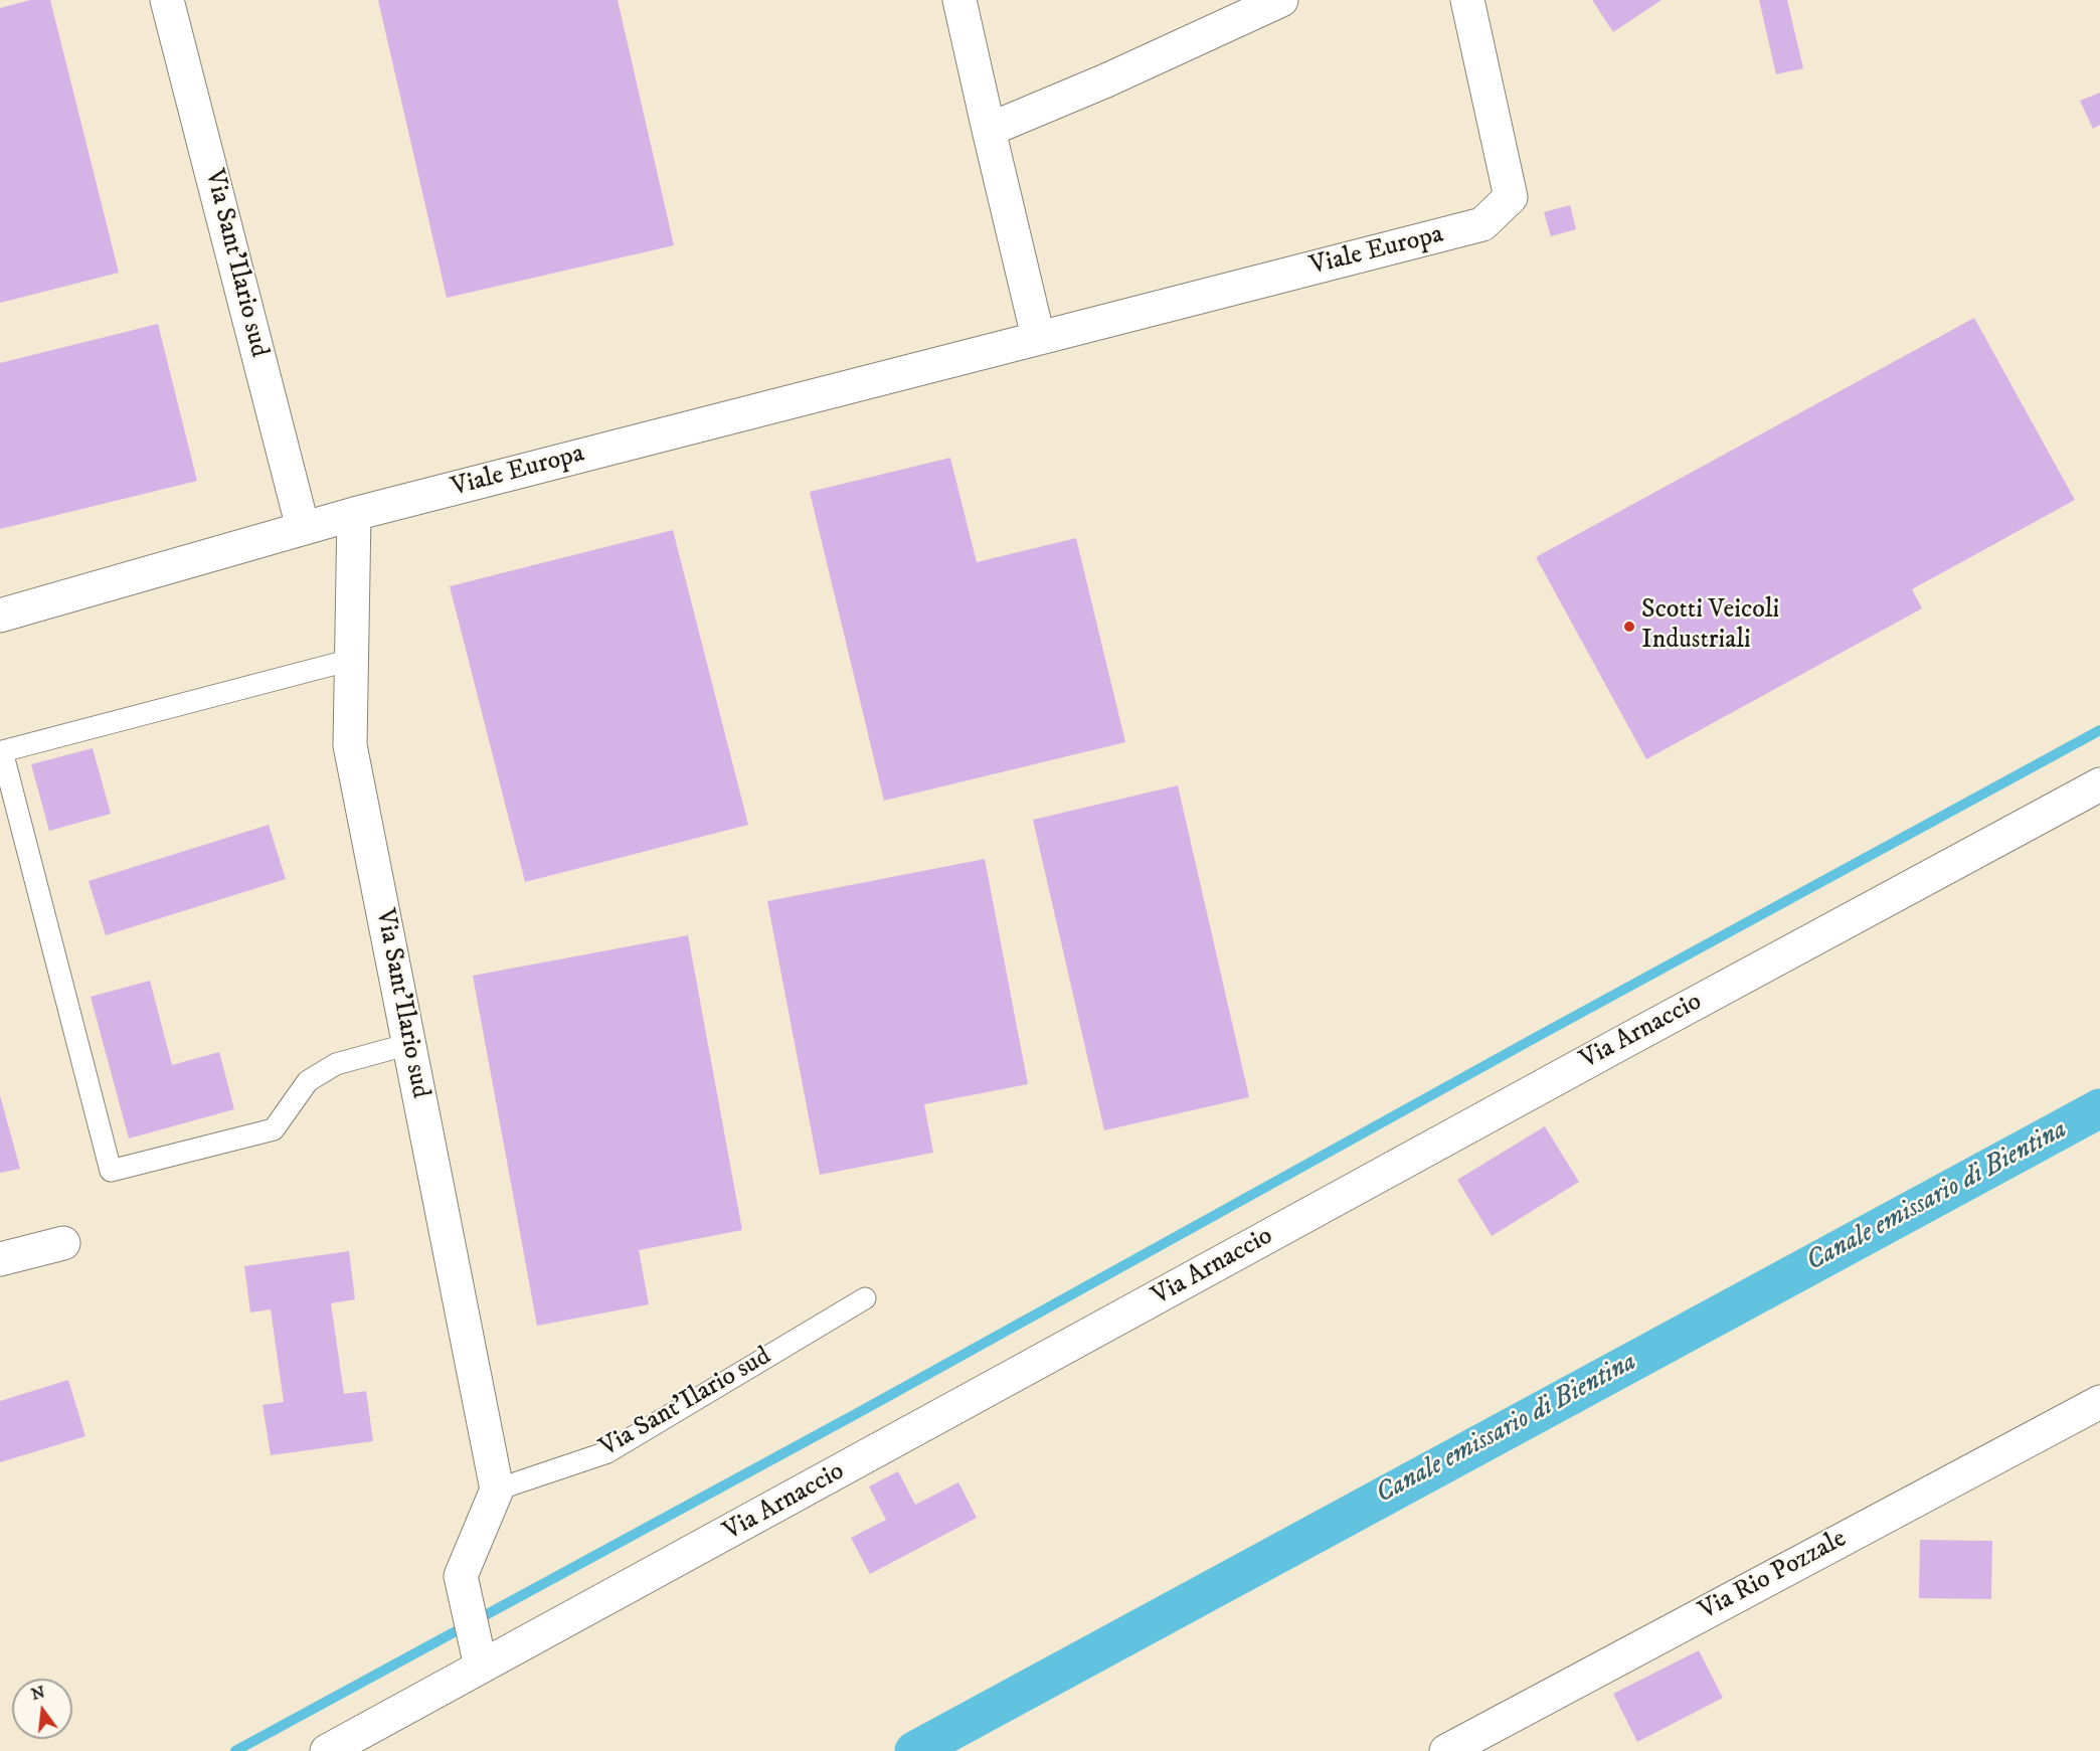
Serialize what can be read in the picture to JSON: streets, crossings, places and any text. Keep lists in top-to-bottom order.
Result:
{
  "streets": {
    "street": [
      "Viale Europa",
      "Via Sant'Ilario sud",
      "Via Arnaccio",
      "Via Rio Pozzale"
    ]
  },
  "crossings": [
    ["Viale Europa", "Via Sant'Ilario sud"]
  ],
  "water": ["Canale emissario di Bientina"],
  "places": ["Scotti Veicoli Industriali"],
  "north": "top"
}
